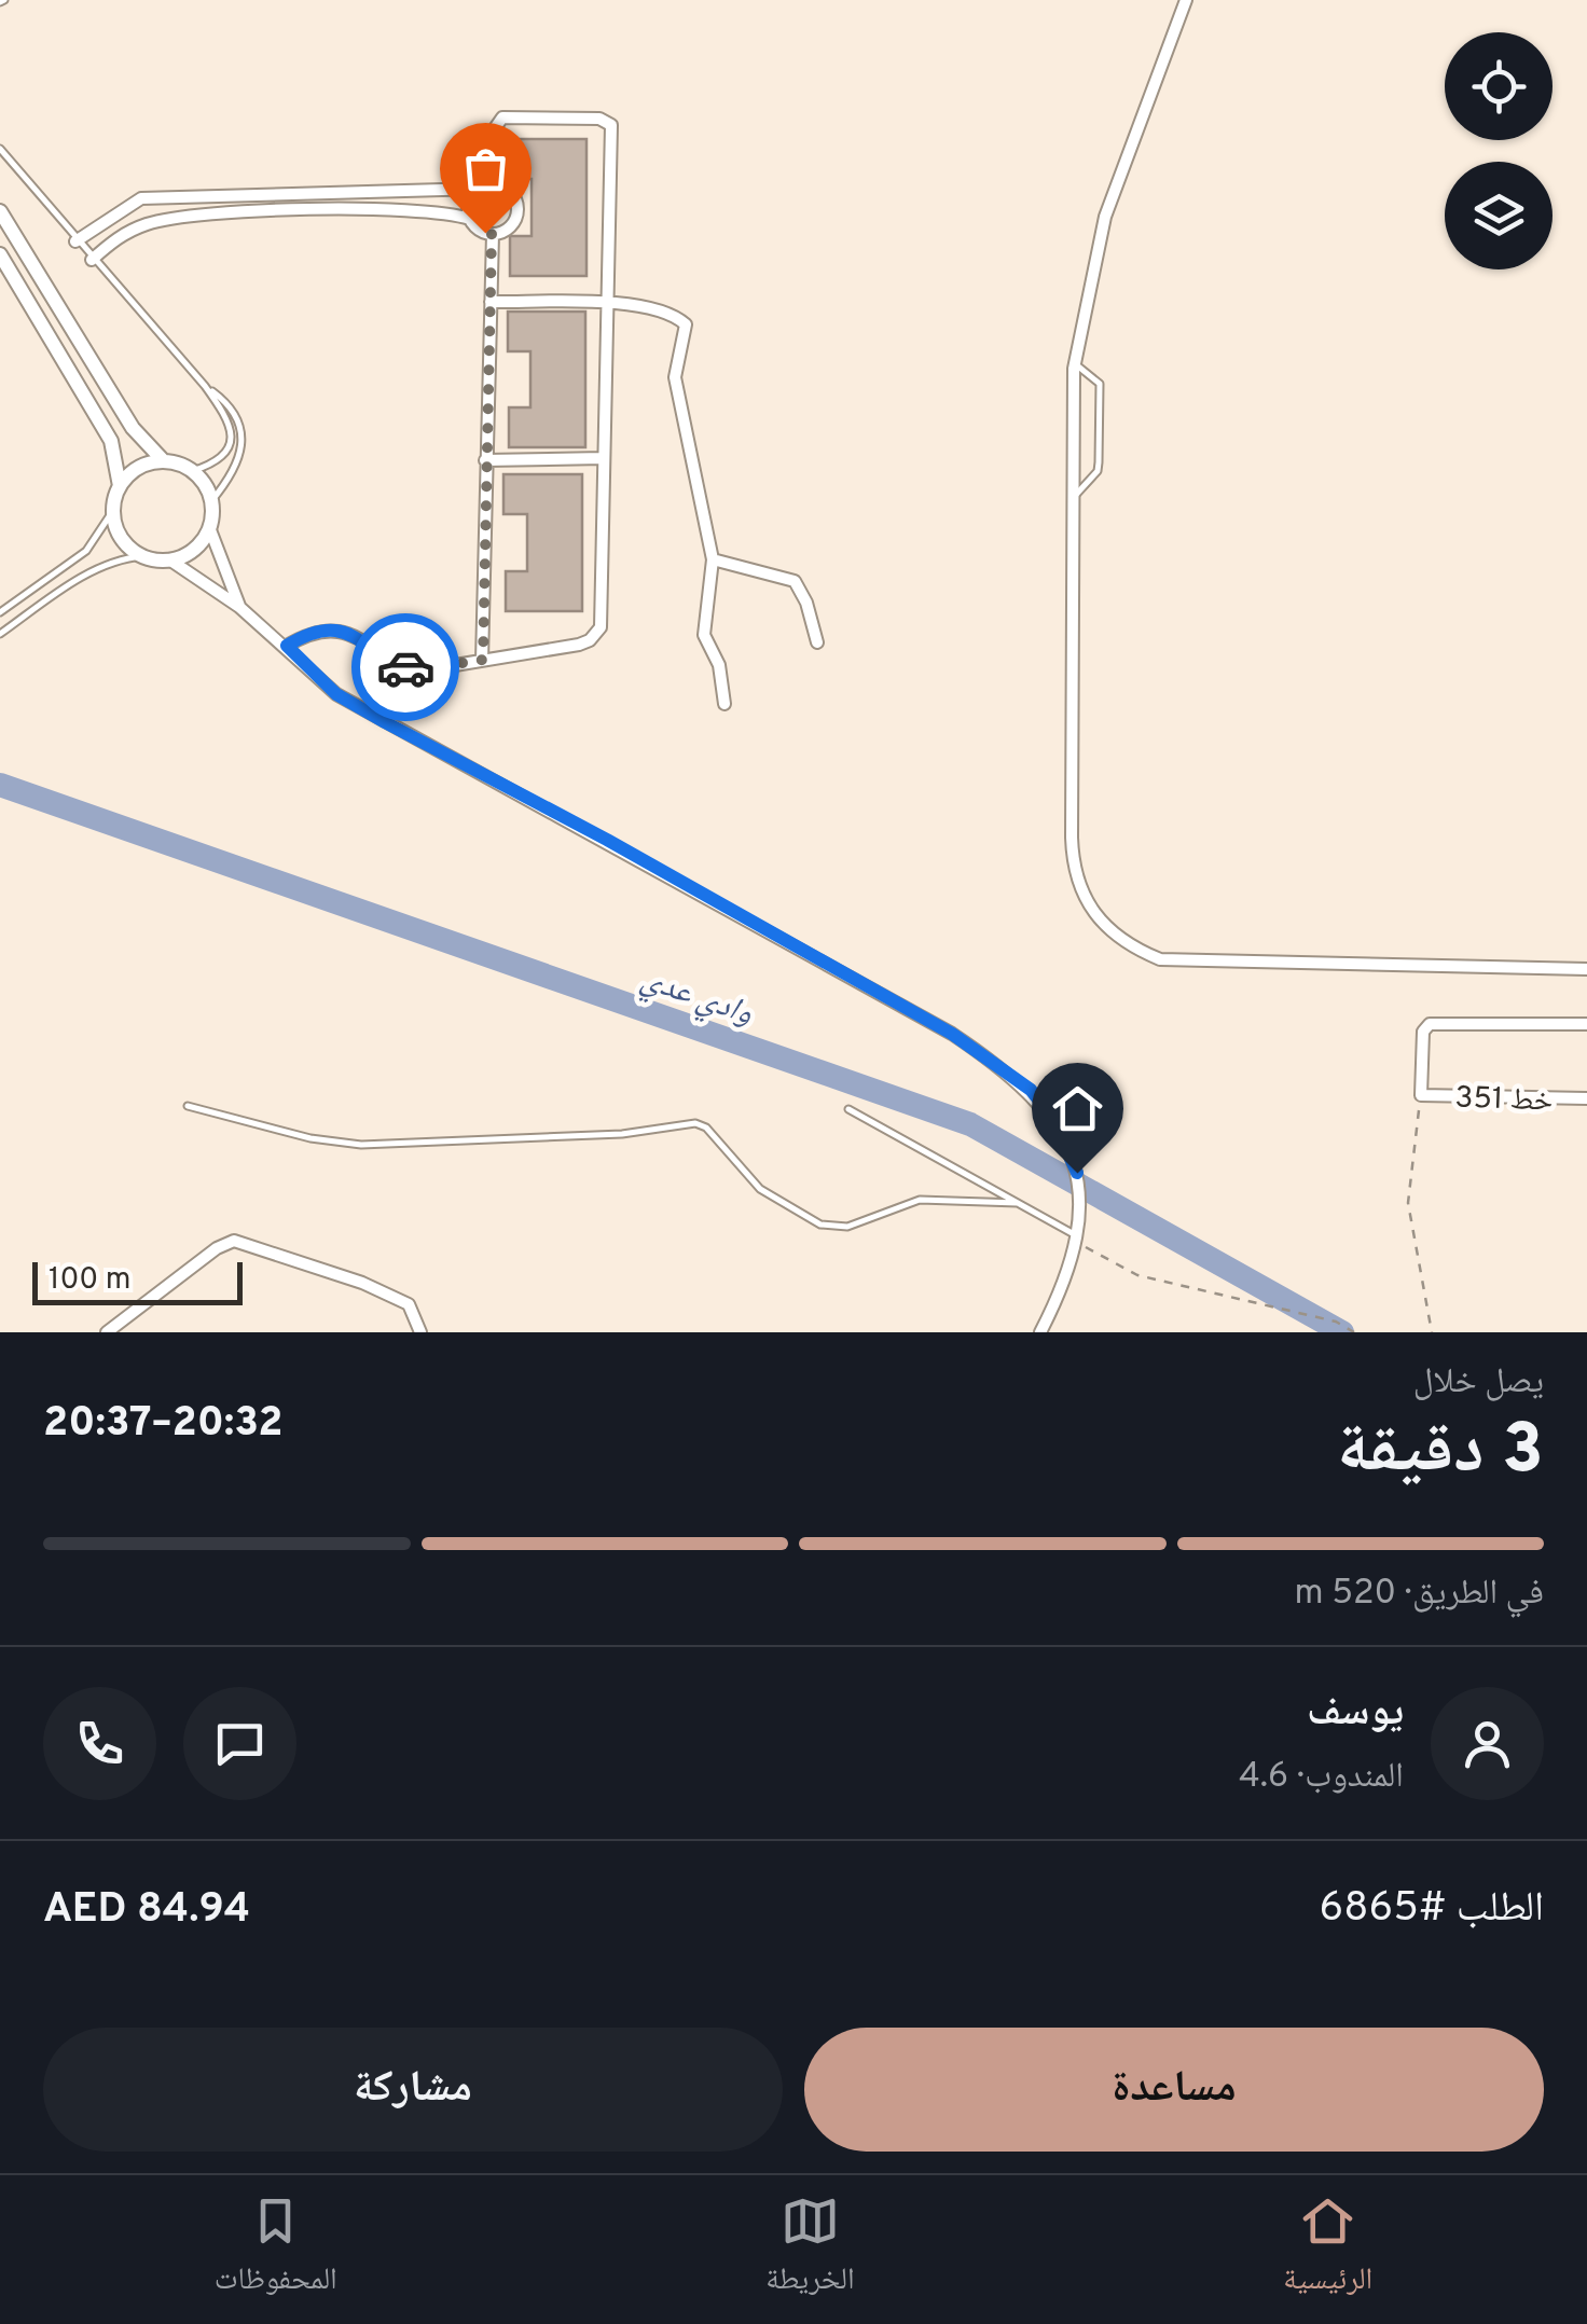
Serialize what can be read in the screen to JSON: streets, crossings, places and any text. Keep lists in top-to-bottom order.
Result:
{
  "streets": {
    "street": ["خط 351"]
  },
  "water": ["وادي عدي"],
  "scale_bar": "100 m",
  "page": {
    "scale": "100 m",
    "heading": ["3 دقيقة", "يصل خلال", "20:32–20:37"],
    "panel": [
      "يوسف",
      "المندوب · 4.6",
      "الطلب #6865",
      "AED 84.94"
    ],
    "bar": "في الطريق · 520 m",
    "buttons": ["مساعدة", "مشاركة"],
    "tabs": ["الرئيسية", "الخريطة", "المحفوظات"]
  }
}
